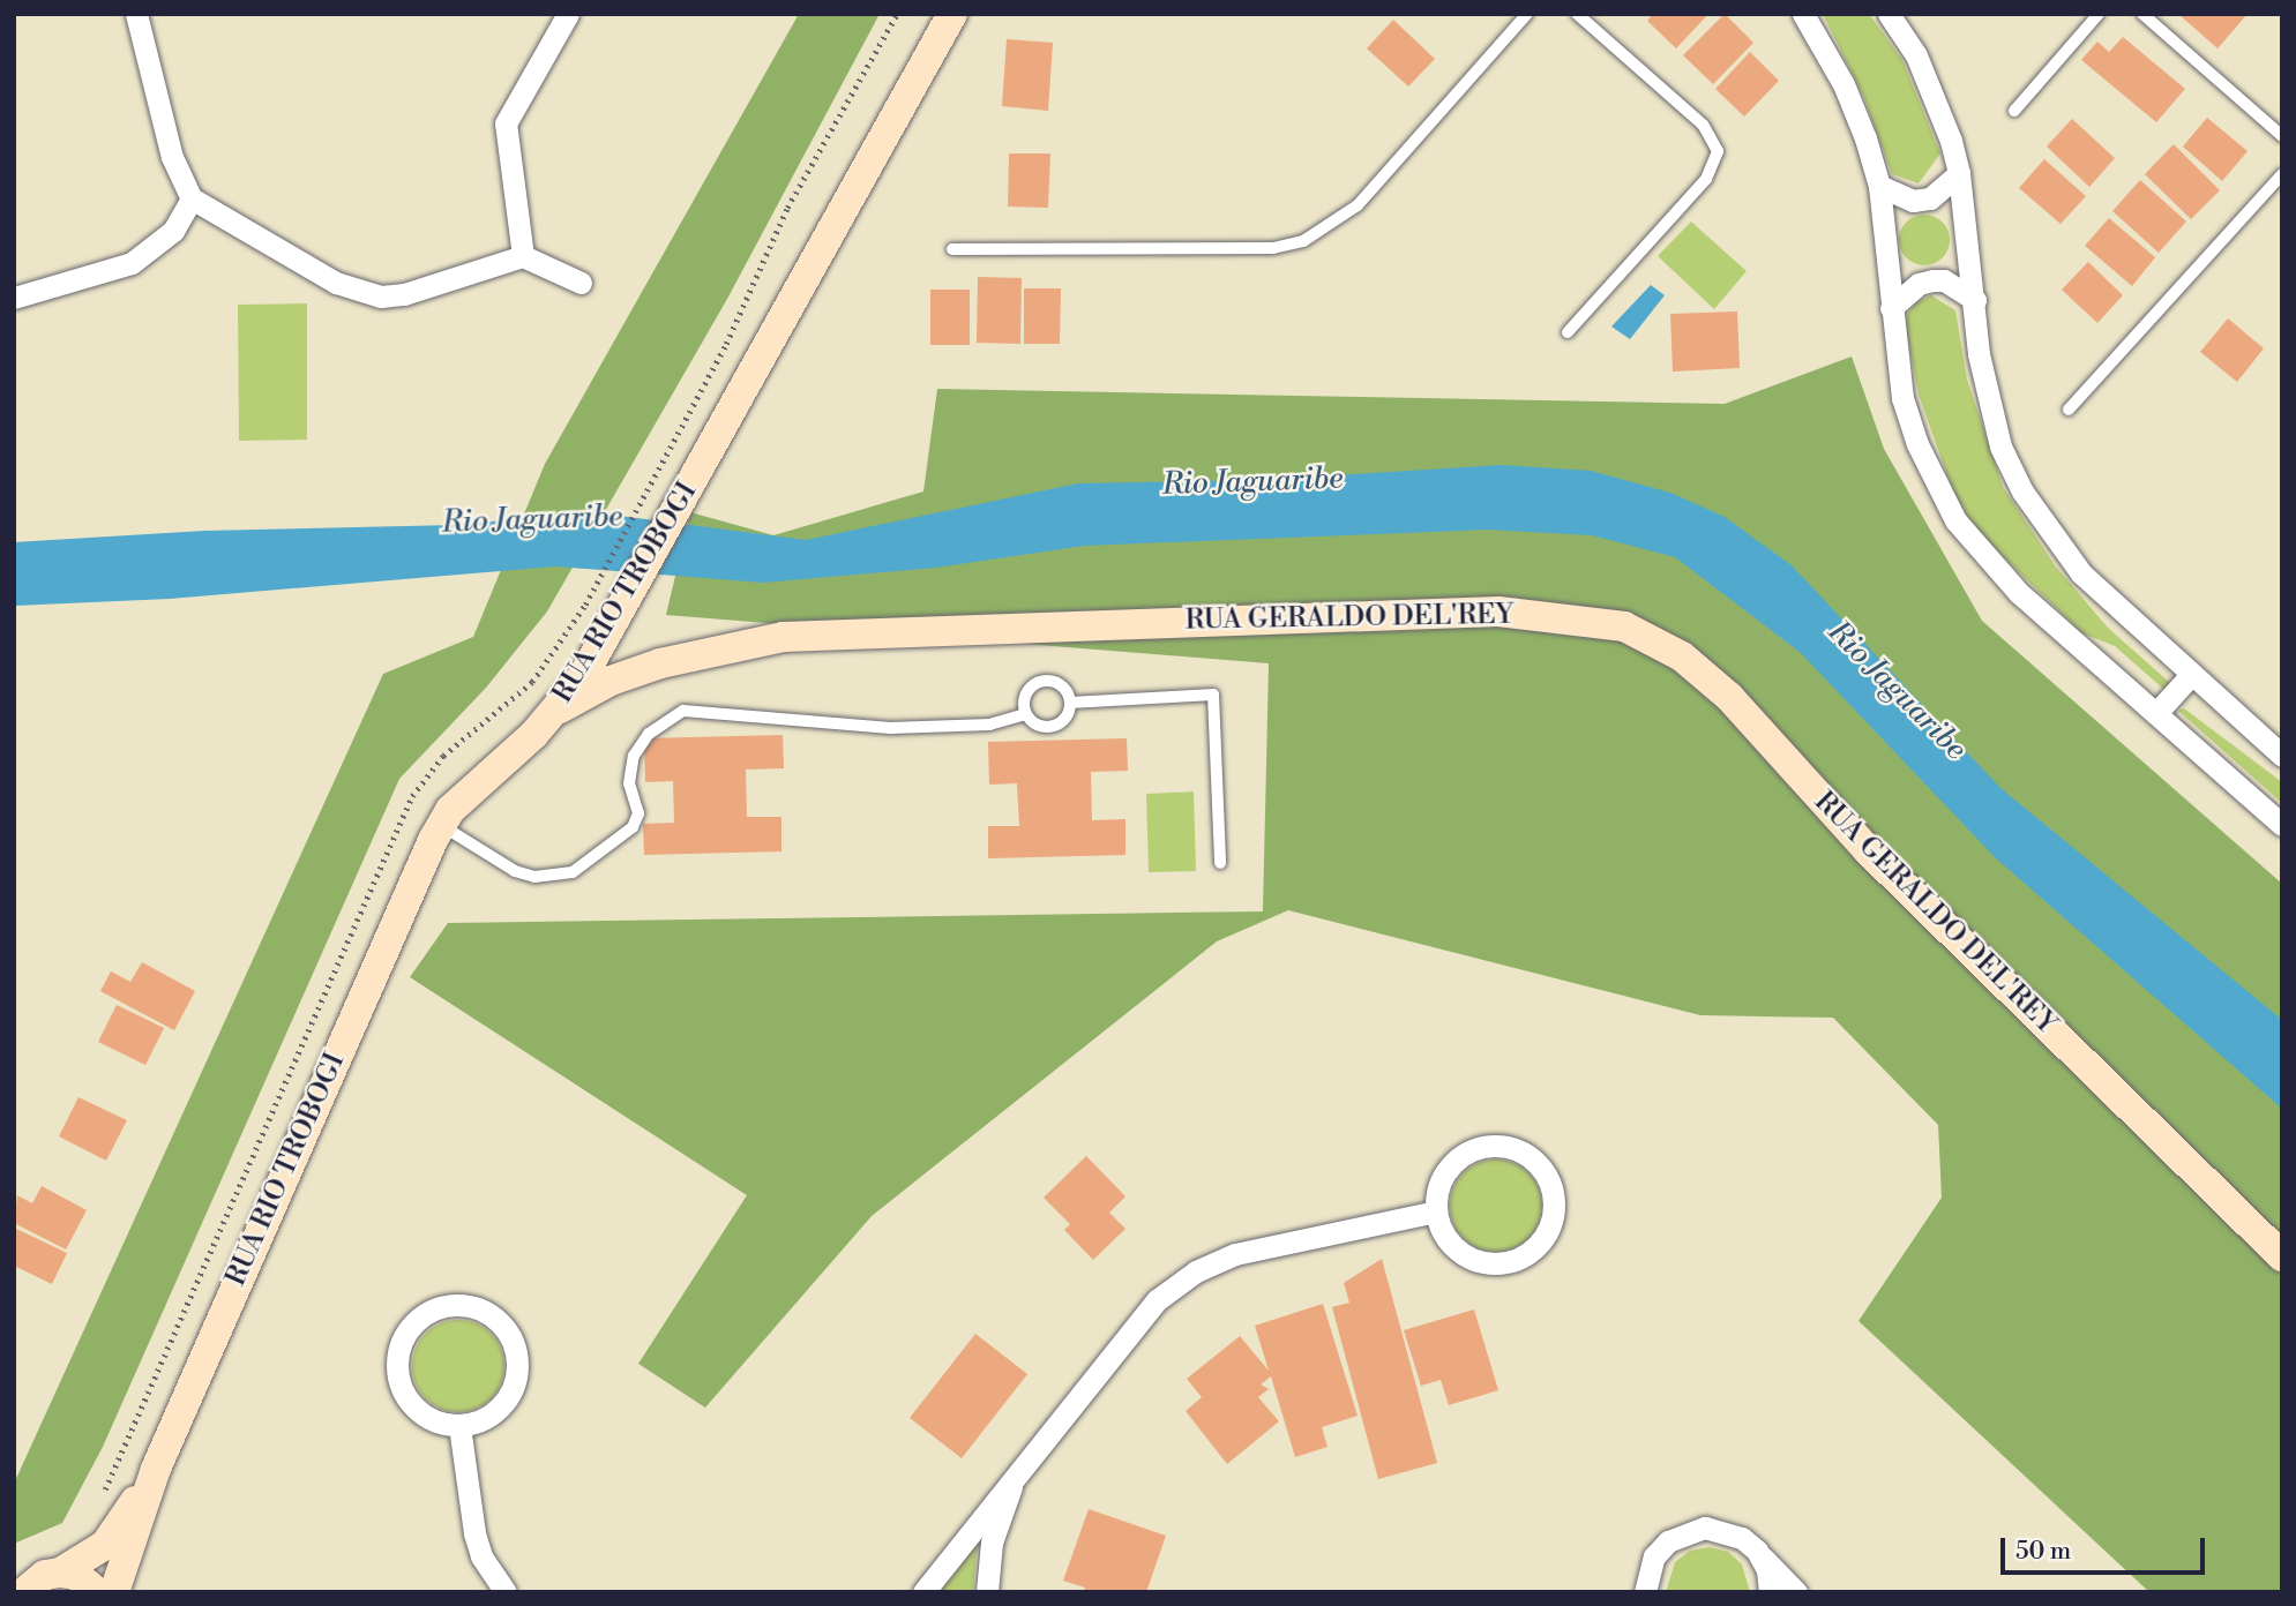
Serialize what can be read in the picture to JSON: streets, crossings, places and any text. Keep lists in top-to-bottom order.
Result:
{
  "streets": {
    "main road": ["RUA RIO TROBOGI", "RUA GERALDO DEL'REY"]
  },
  "crossings": [
    ["RUA RIO TROBOGI", "RUA GERALDO DEL'REY"]
  ],
  "water": ["Rio Jaguaribe"],
  "scale_bar": "50 m"
}
